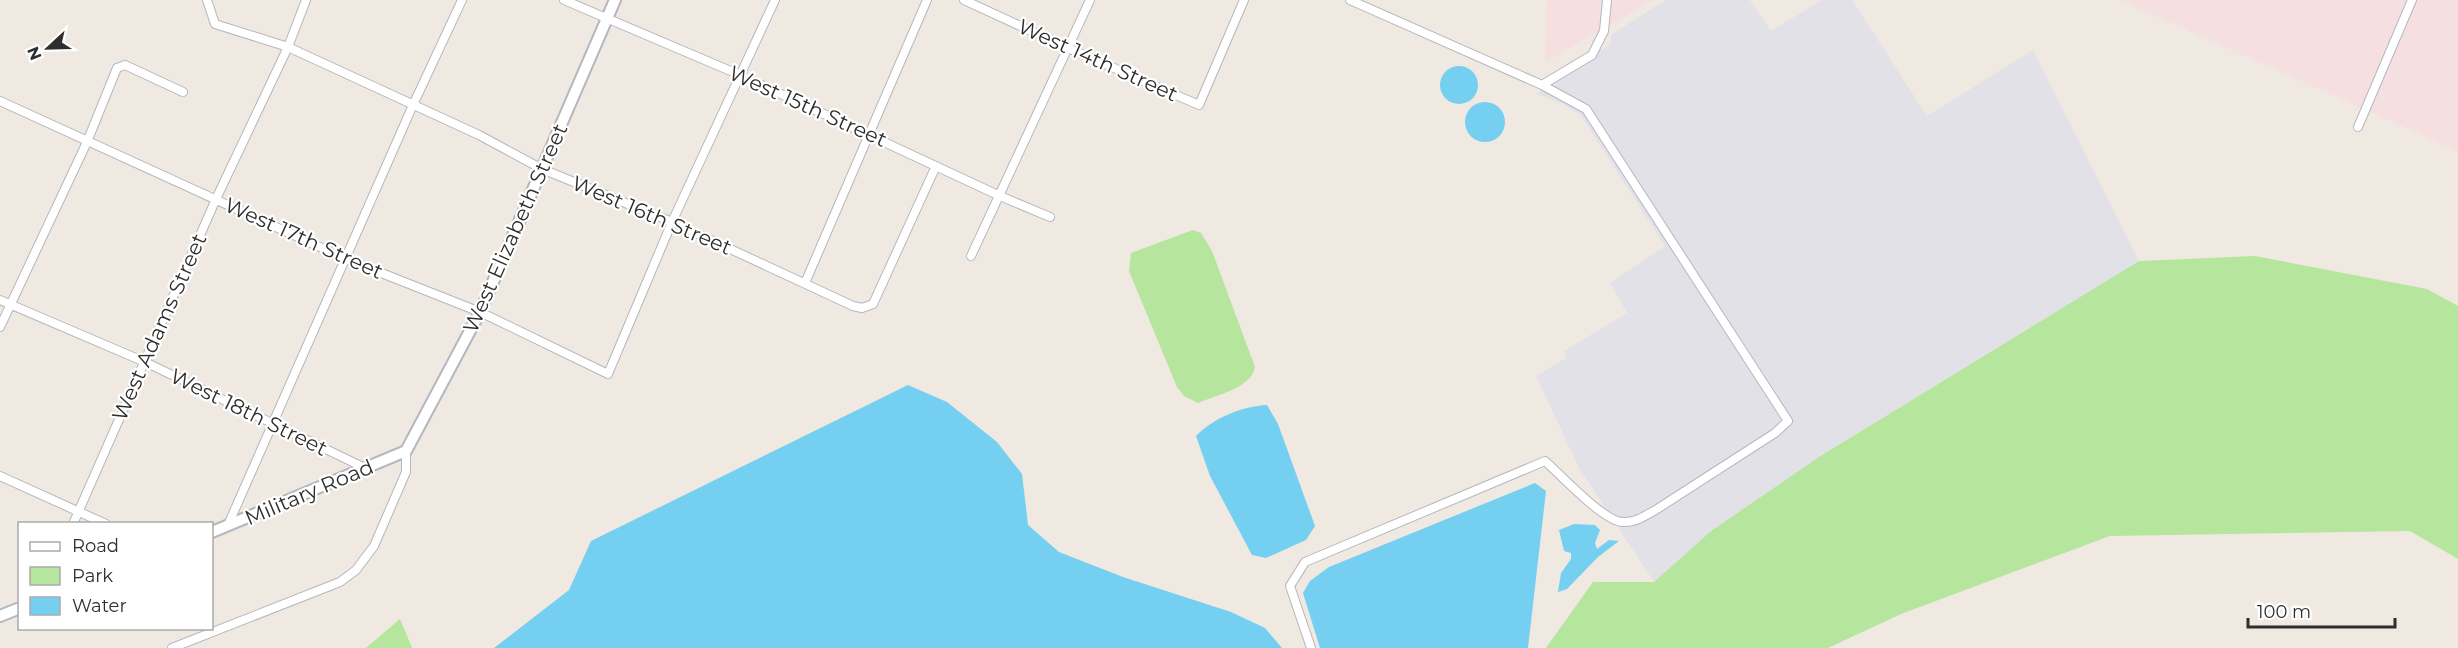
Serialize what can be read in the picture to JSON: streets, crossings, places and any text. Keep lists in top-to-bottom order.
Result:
{
  "streets": {
    "street": [
      "West 14th Street",
      "West 15th Street",
      "West 16th Street",
      "West Elizabeth Street",
      "West 17th Street",
      "West Adams Street",
      "West 18th Street",
      "Military Road"
    ]
  },
  "crossings": [
    ["West 15th Street", "West 16th Street"],
    ["West 15th Street", "West Elizabeth Street"],
    ["West 16th Street", "West Elizabeth Street"],
    ["West 16th Street", "West 17th Street"],
    ["West 16th Street", "West Adams Street"],
    ["West Elizabeth Street", "West 17th Street"],
    ["West Elizabeth Street", "Military Road"],
    ["West 17th Street", "West Adams Street"],
    ["West Adams Street", "West 18th Street"],
    ["West 18th Street", "Military Road"]
  ],
  "legend": ["Road", "Park", "Water"],
  "scale_bar": "100 m",
  "north": "left"
}
